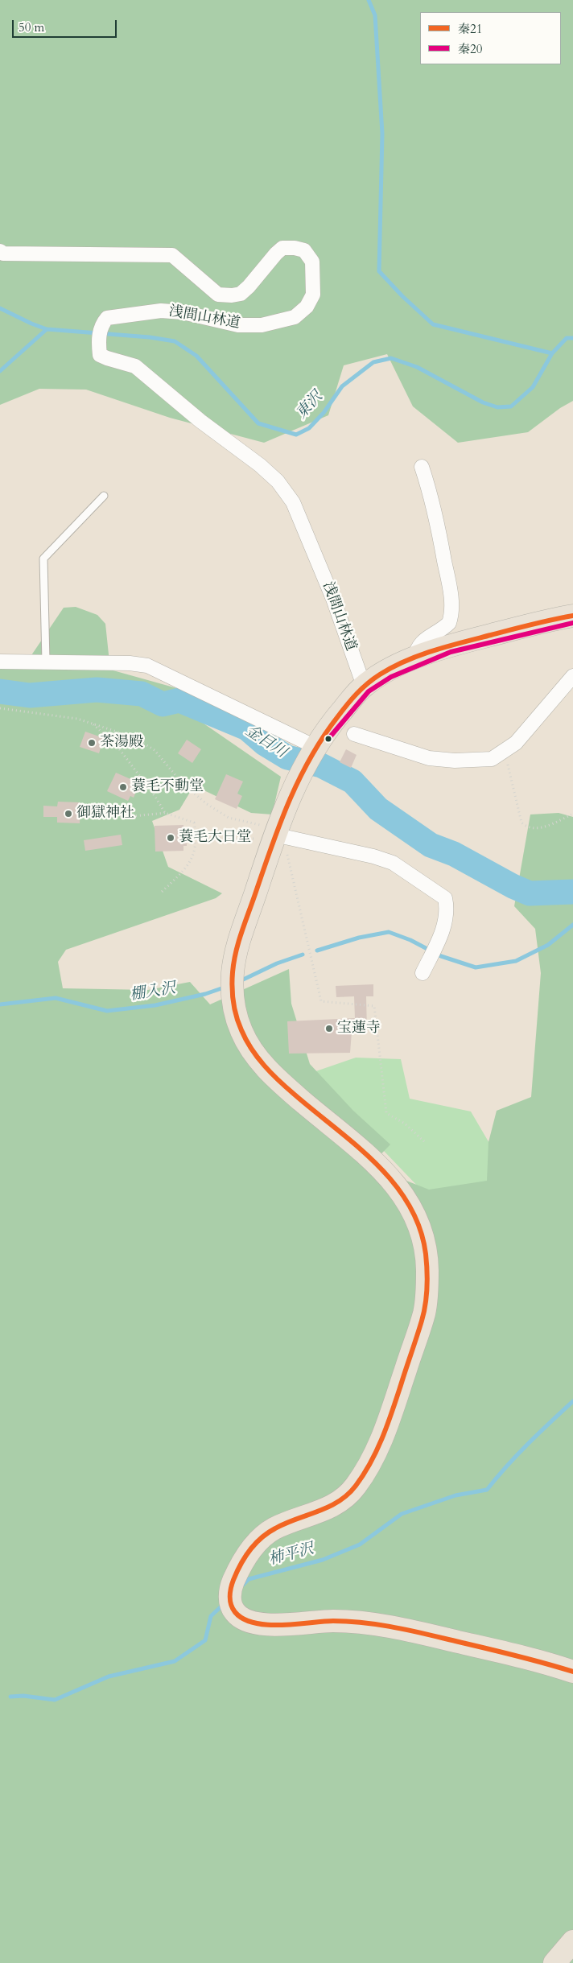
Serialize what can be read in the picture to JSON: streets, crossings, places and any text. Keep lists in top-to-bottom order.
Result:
{
  "streets": {
    "street": ["浅間山林道"]
  },
  "water": [
    "東沢",
    "金目川",
    "棚入沢",
    "柿平沢"
  ],
  "places": [
    "茶湯殿",
    "蓑毛不動堂",
    "御獄神社",
    "蓑毛大日堂",
    "宝蓮寺"
  ],
  "lines": ["transit line 秦21", "transit line 秦20"],
  "legend": ["秦21", "秦20"],
  "scale_bar": "50 m"
}
